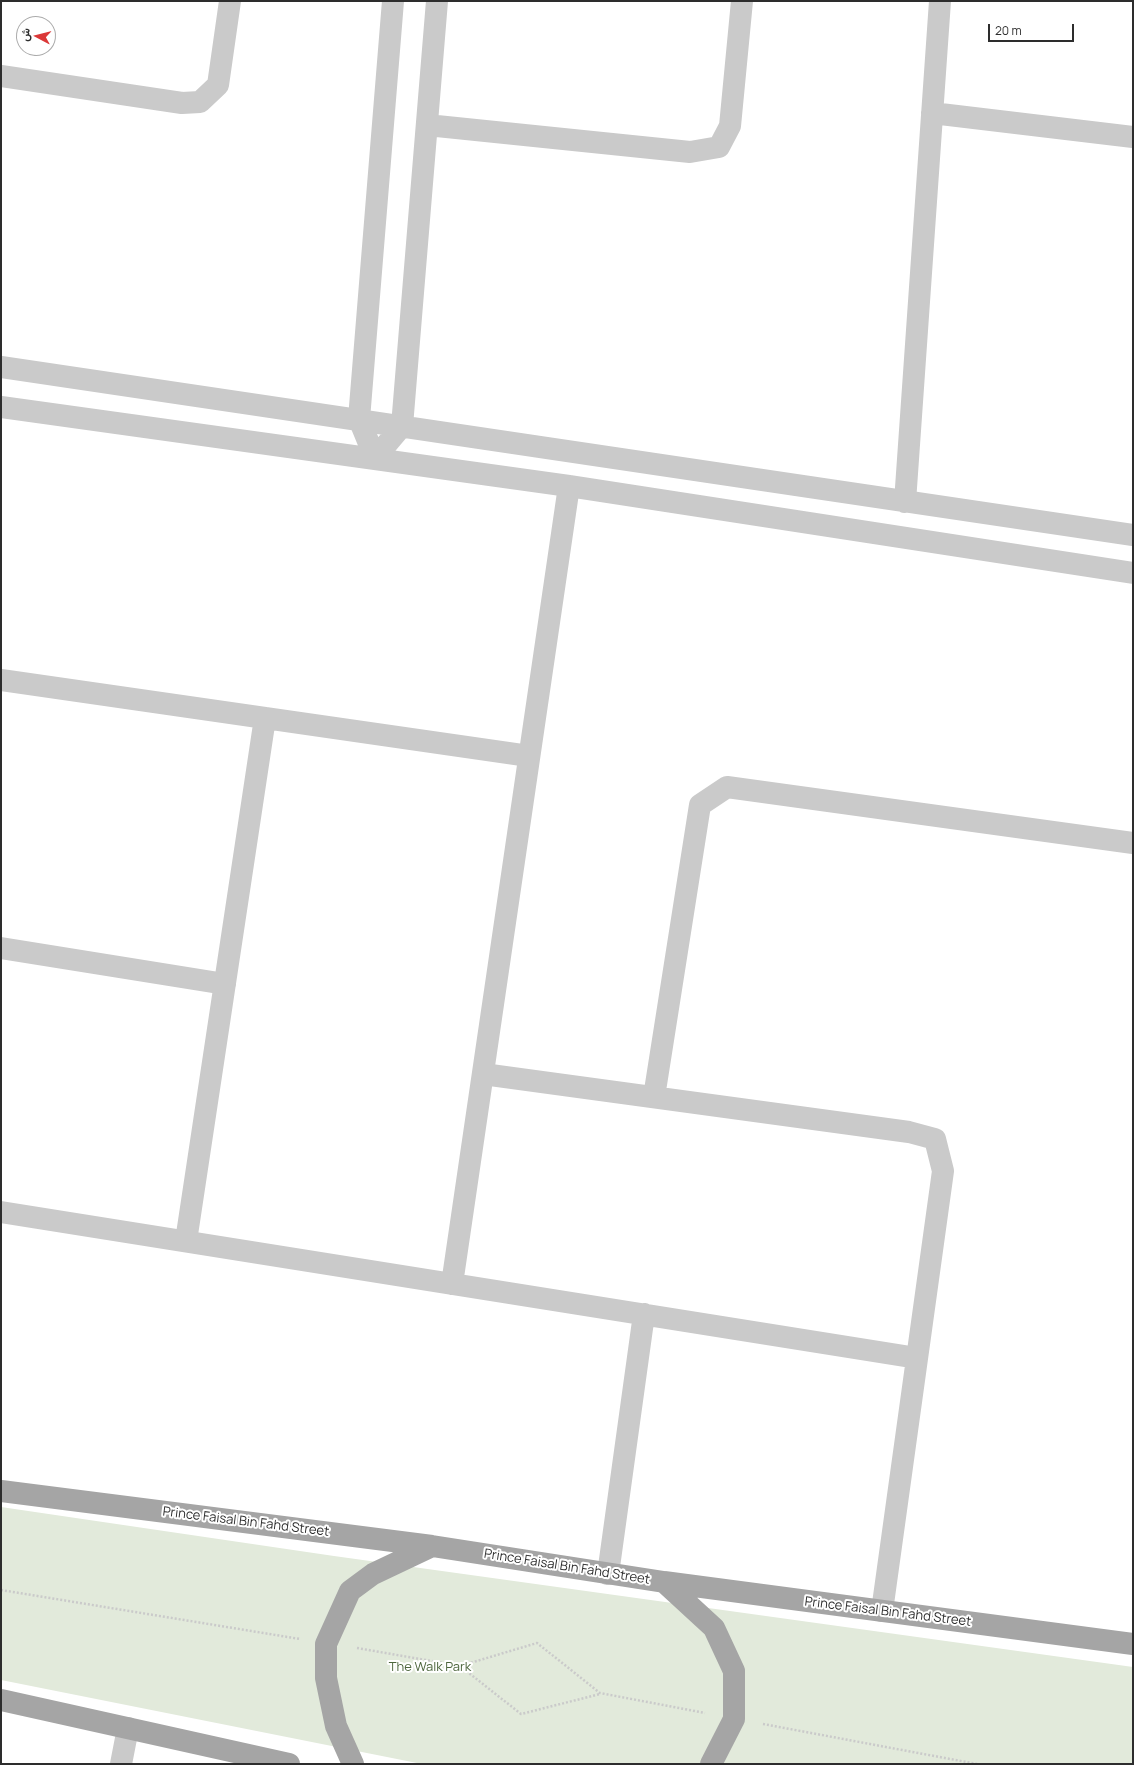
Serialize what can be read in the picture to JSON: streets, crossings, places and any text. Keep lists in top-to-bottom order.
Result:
{
  "streets": {
    "main road": ["Prince Faisal Bin Fahd Street"]
  },
  "parks": ["The Walk Park"],
  "scale_bar": "20 m",
  "north": "left"
}
